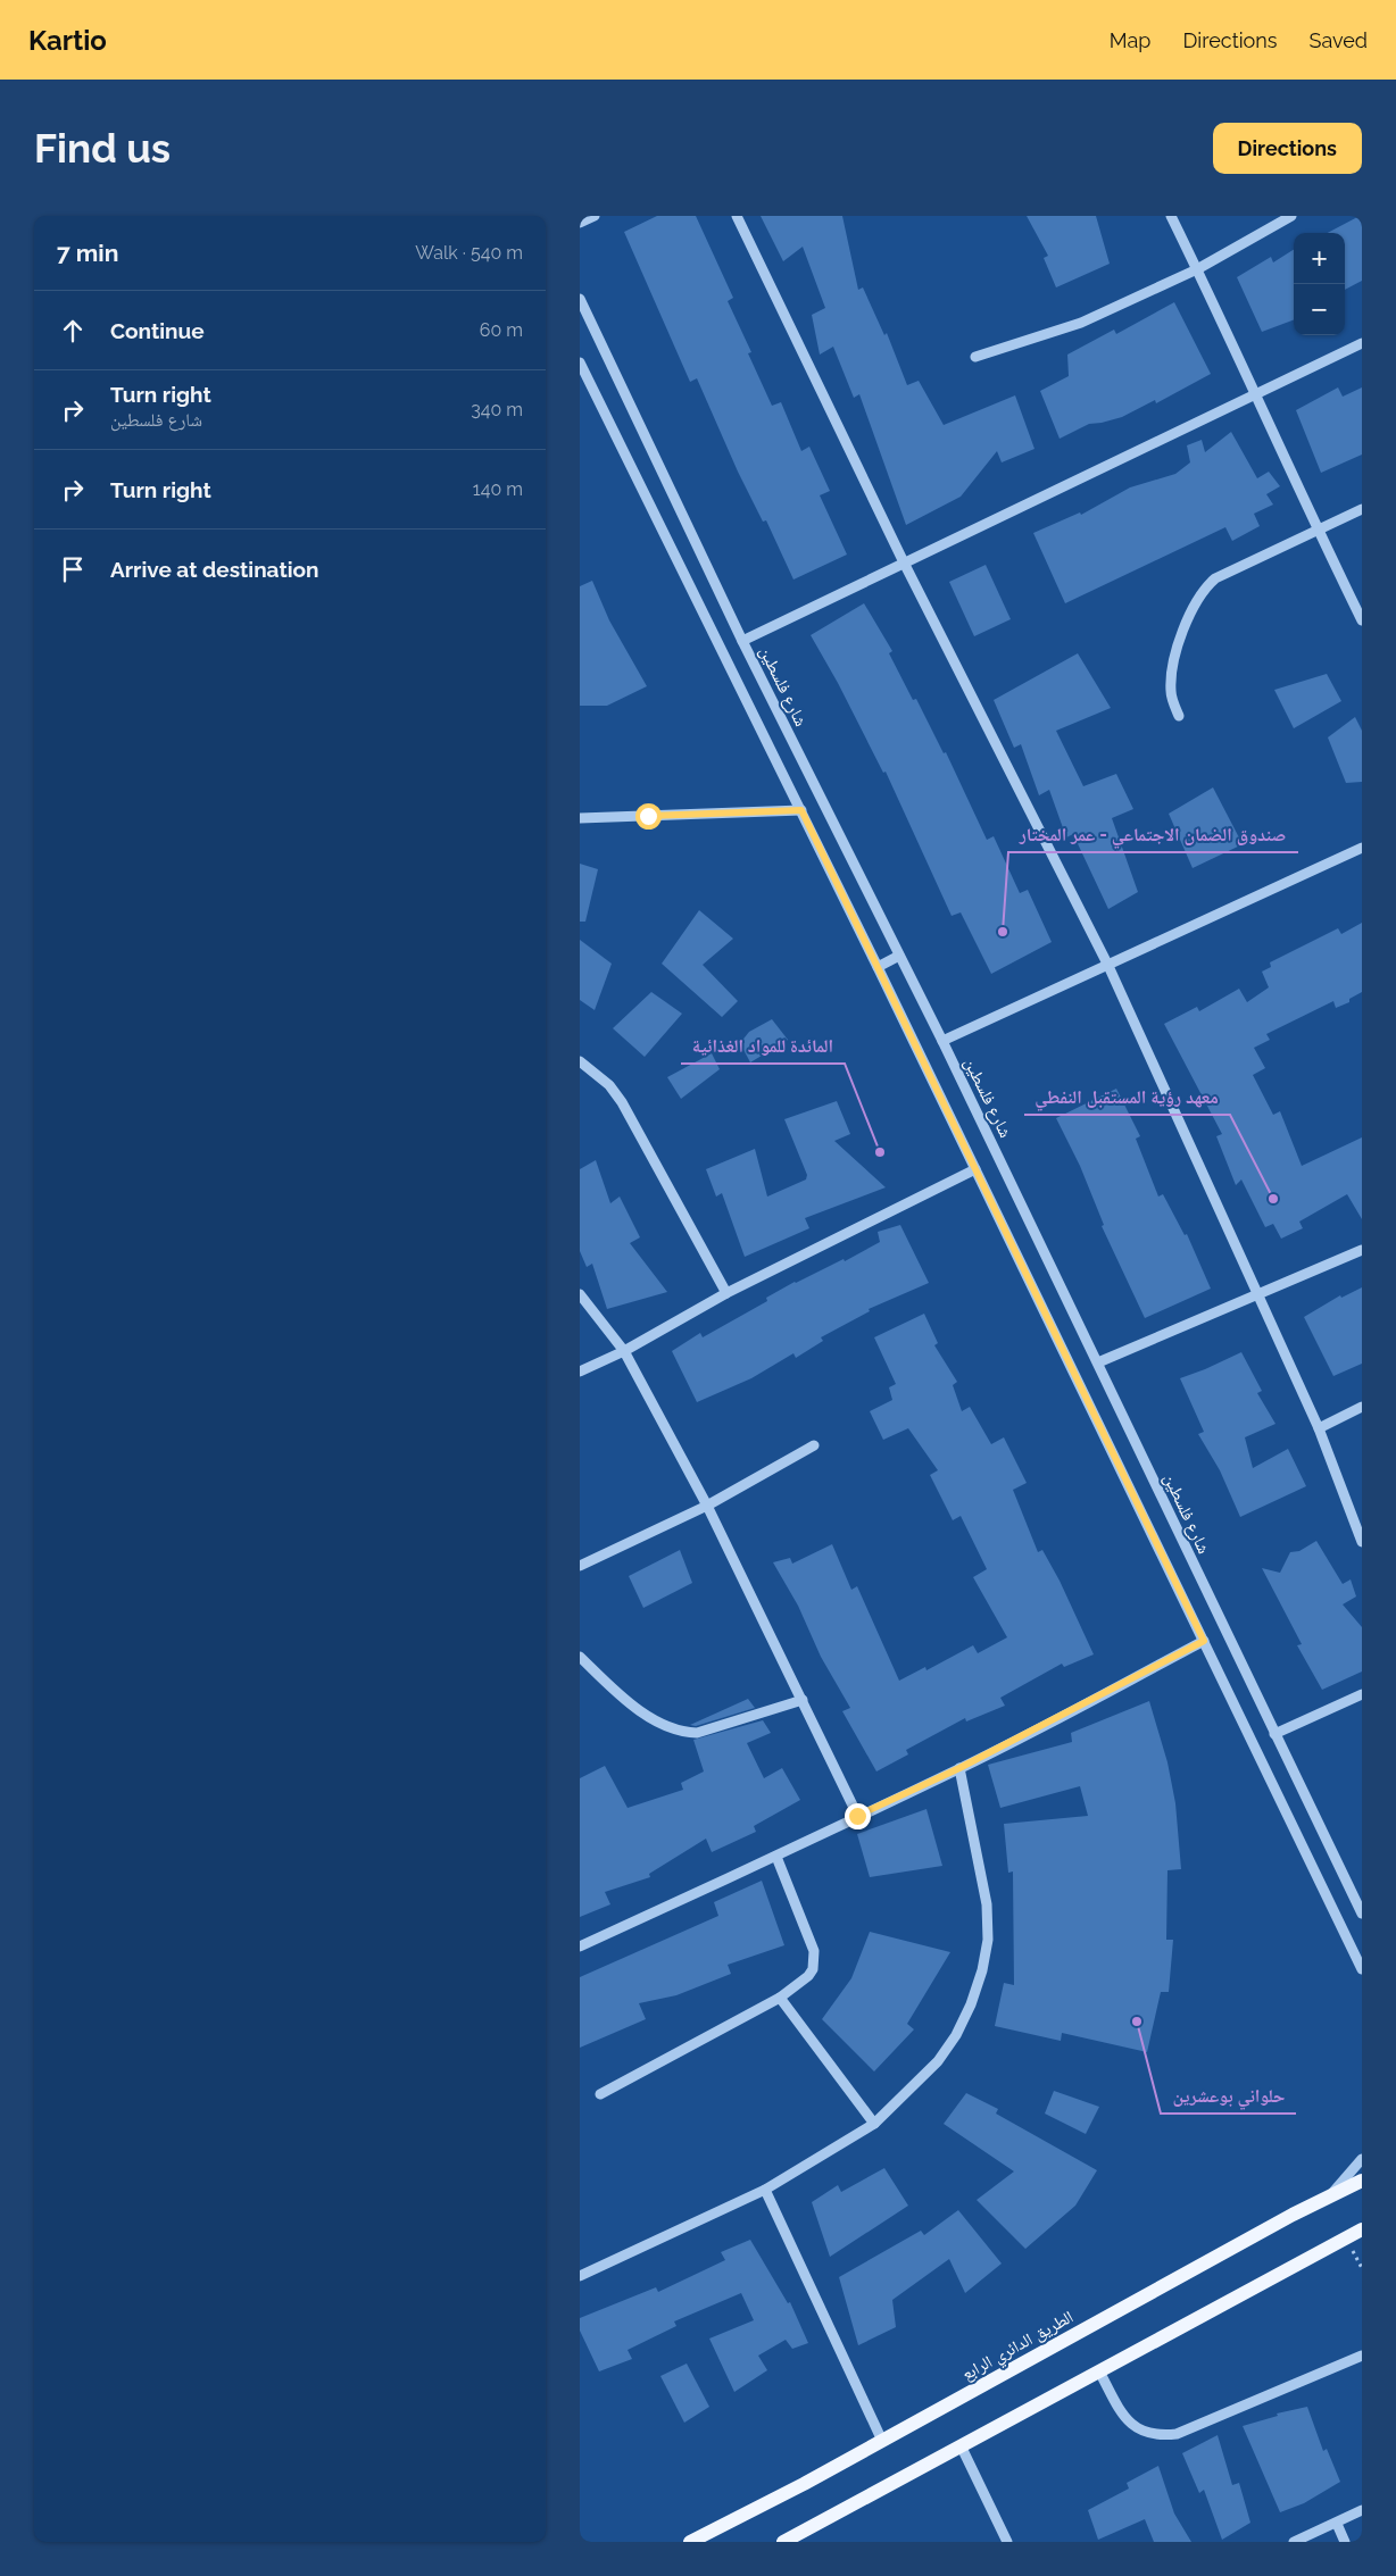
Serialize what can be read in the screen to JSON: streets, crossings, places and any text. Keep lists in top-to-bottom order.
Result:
{
  "streets": {
    "main road": ["الطريق الدائري الرابع"],
    "street": ["شارع فلسطين"]
  },
  "places": [
    "صندوق الضمان الاجتماعي - عمر المختار",
    "المائدة للمواد الغذائية",
    "معهد رؤية المستقبل النفطي",
    "حلواني بوعشرين"
  ],
  "page": {
    "header": "Kartio",
    "nav": ["Map", "Directions", "Saved"],
    "buttons": "Directions",
    "title": "Find us",
    "heading": ["7 min", "Walk · 540 m"],
    "map_buttons": ["+", "−"],
    "list": [
      ["Continue", "60 m"],
      ["Turn right", "شارع فلسطين", "340 m"],
      ["Turn right", "140 m"],
      "Arrive at destination"
    ]
  }
}
